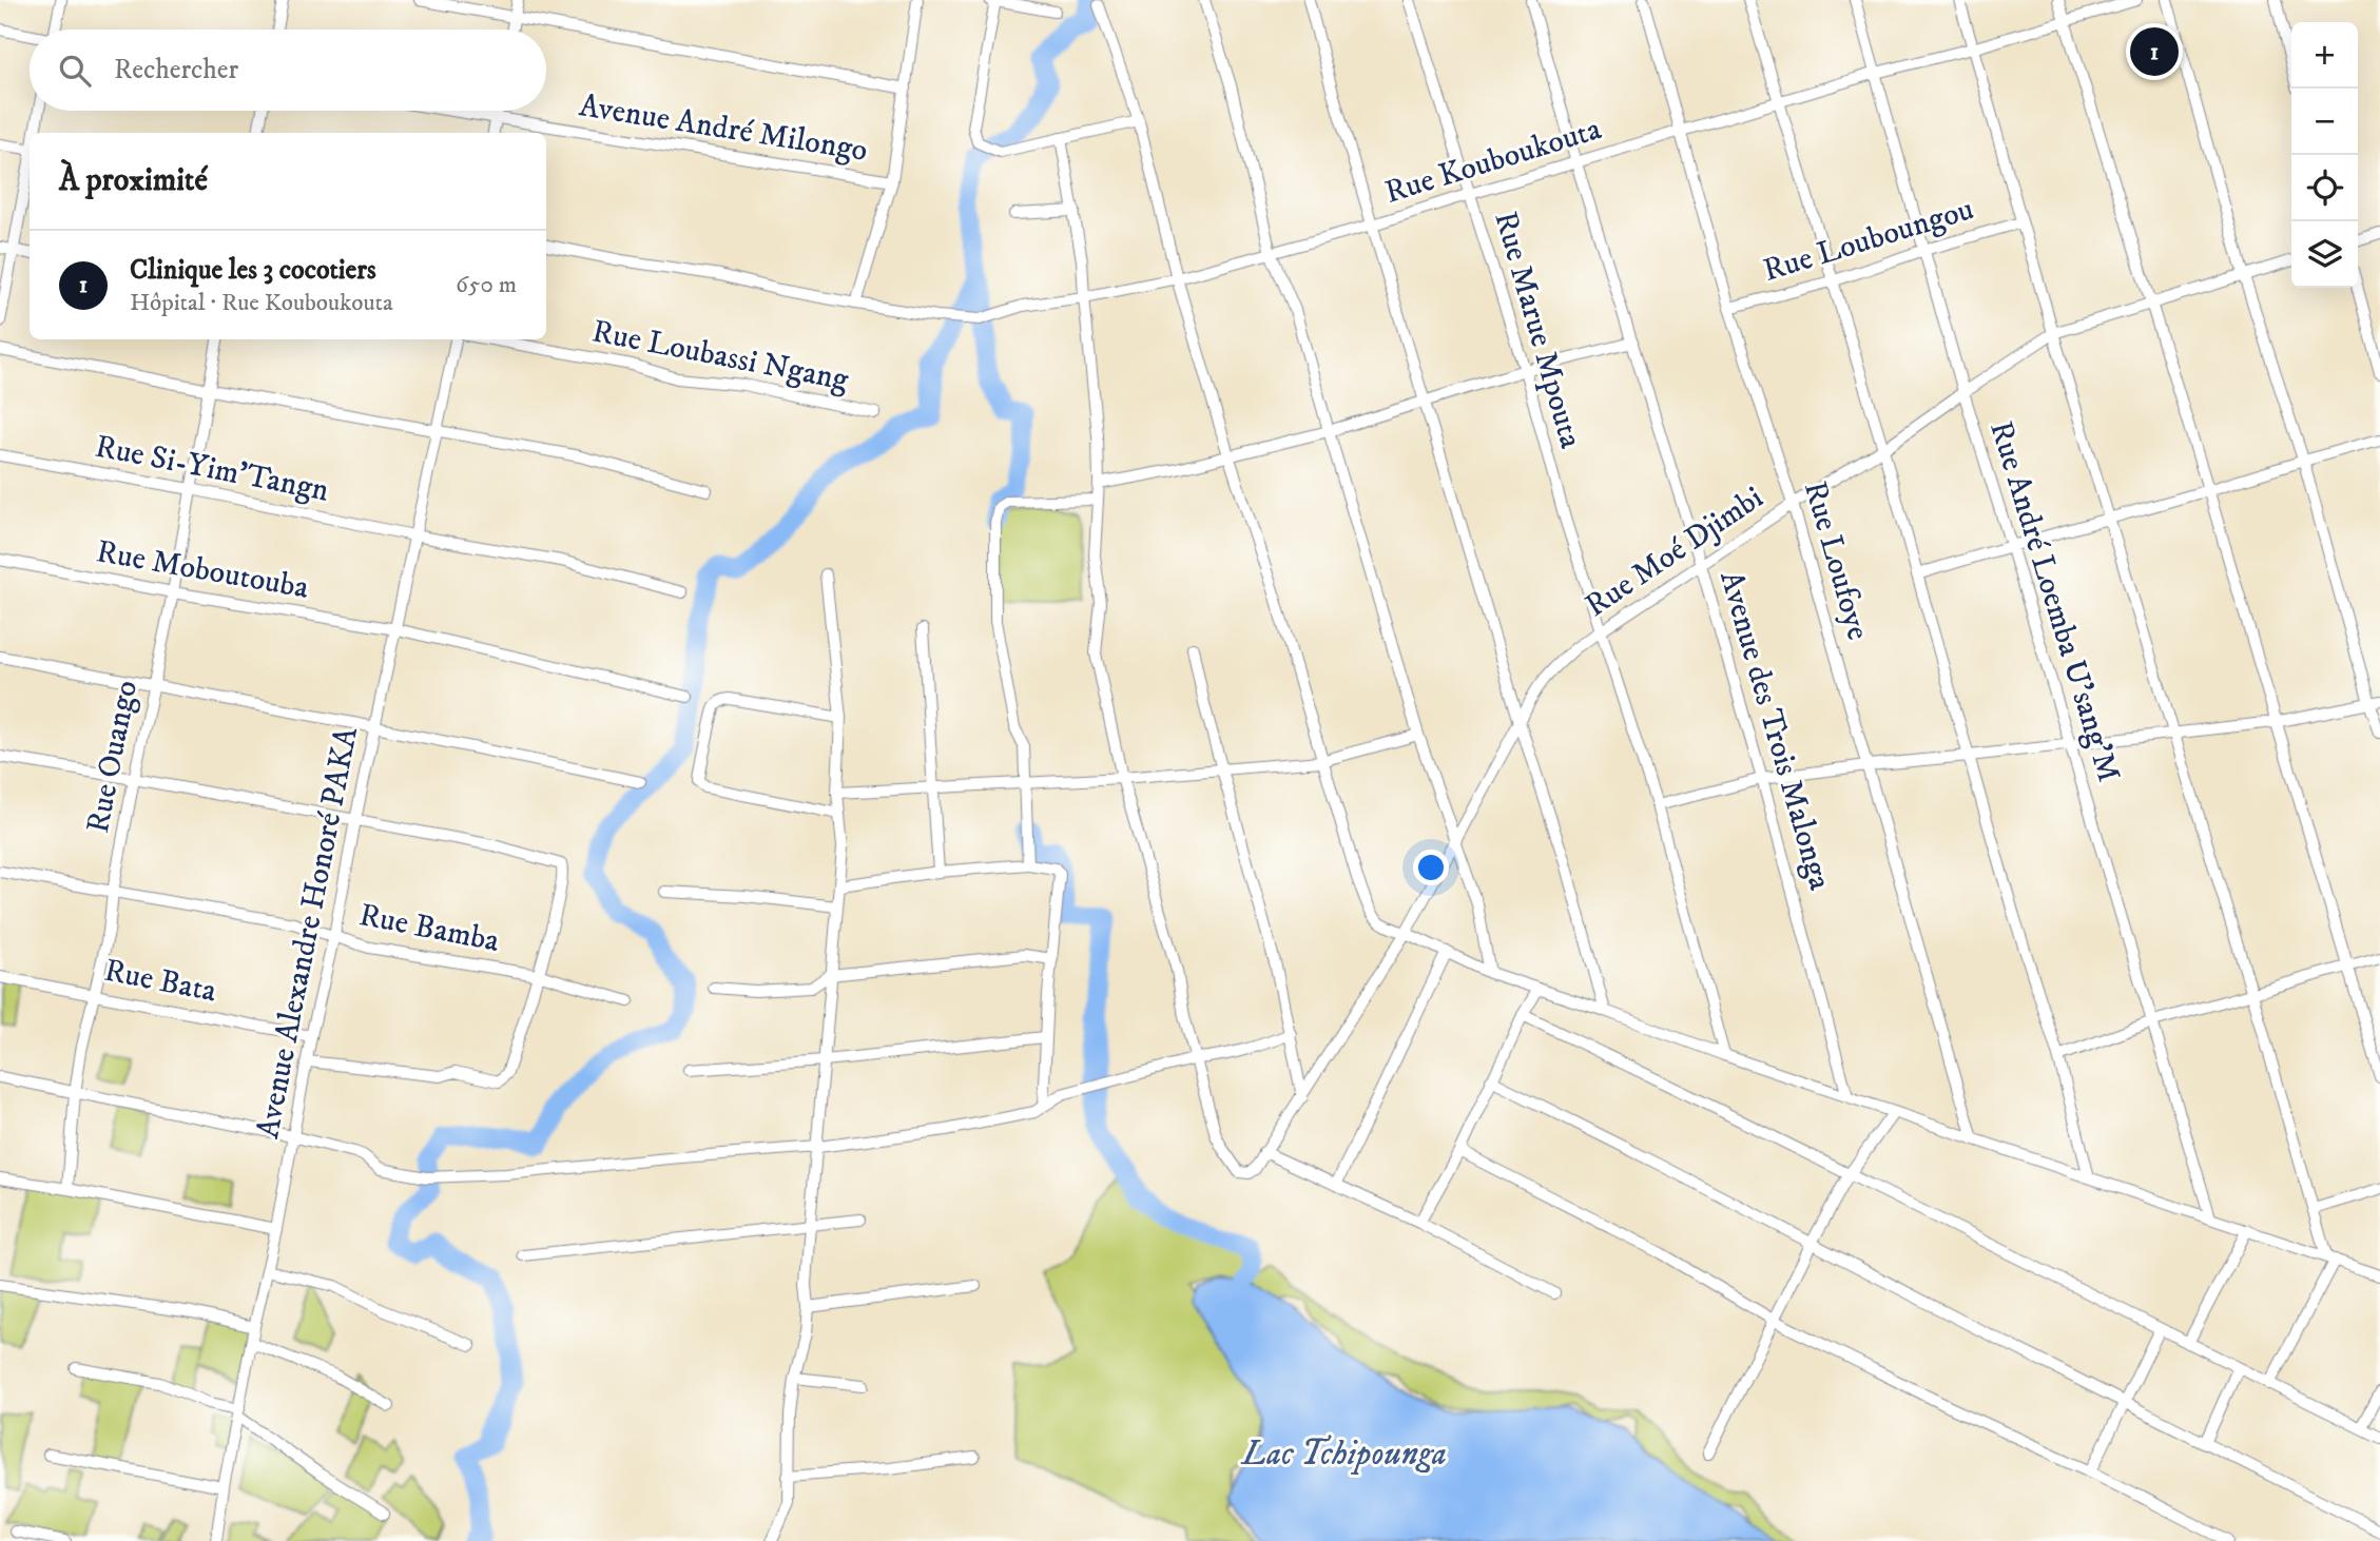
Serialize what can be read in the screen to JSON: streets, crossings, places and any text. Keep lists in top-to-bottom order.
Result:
{
  "streets": {
    "street": [
      "Avenue André Milongo",
      "Rue Kouboukouta",
      "Rue Louboungou",
      "Rue Marue Mpouta",
      "Rue Loubassi Ngang",
      "Rue Si-Yim'Tangn",
      "Rue Moé Djimbi",
      "Rue Loufoye",
      "Rue Moboutouba",
      "Rue André Loemba U'sang'M",
      "Avenue des Trois Malonga",
      "Rue Ouango",
      "Rue Bamba",
      "Avenue Alexandre Honoré PAKA",
      "Rue Bata"
    ]
  },
  "crossings": [
    ["Rue Kouboukouta", "Rue Marue Mpouta"],
    ["Rue Kouboukouta", "Rue Loufoye"],
    ["Rue Kouboukouta", "Rue André Loemba U'sang'M"],
    ["Rue Kouboukouta", "Avenue des Trois Malonga"],
    ["Rue Louboungou", "Rue Loufoye"],
    ["Rue Louboungou", "Rue André Loemba U'sang'M"],
    ["Rue Marue Mpouta", "Rue Moé Djimbi"],
    ["Rue Si-Yim'Tangn", "Rue Ouango"],
    ["Rue Si-Yim'Tangn", "Avenue Alexandre Honoré PAKA"],
    ["Rue Moé Djimbi", "Rue Loufoye"],
    ["Rue Moé Djimbi", "Rue André Loemba U'sang'M"],
    ["Rue Moé Djimbi", "Avenue des Trois Malonga"],
    ["Rue Moboutouba", "Rue Ouango"],
    ["Rue Moboutouba", "Avenue Alexandre Honoré PAKA"],
    ["Rue Ouango", "Rue Bamba"],
    ["Rue Ouango", "Rue Bata"],
    ["Rue Bamba", "Avenue Alexandre Honoré PAKA"],
    ["Avenue Alexandre Honoré PAKA", "Rue Bata"]
  ],
  "water": ["Lac Tchipounga"],
  "page": {
    "map_buttons": ["+", "−"],
    "pins": "1",
    "search": "Rechercher",
    "heading": "À proximité",
    "list": [
      {
        "mark": "1",
        "name": "Clinique les 3 cocotiers",
        "note": "Hôpital · Rue Kouboukouta",
        "value": "650 m"
      }
    ]
  }
}
